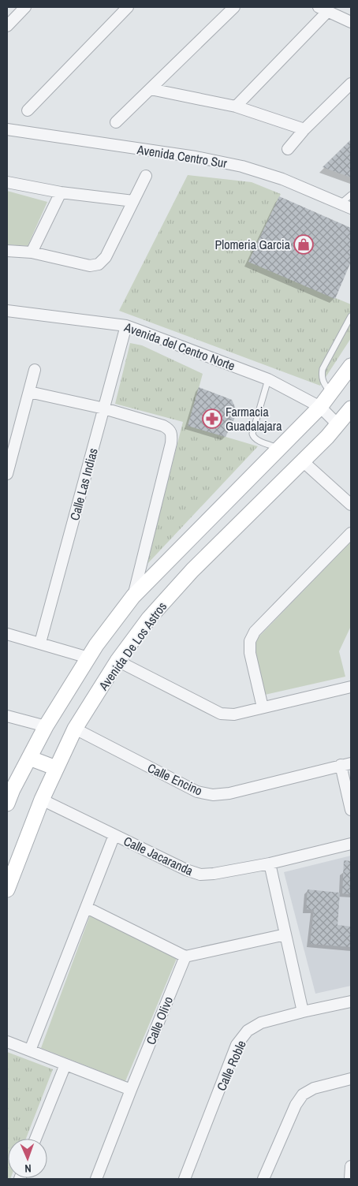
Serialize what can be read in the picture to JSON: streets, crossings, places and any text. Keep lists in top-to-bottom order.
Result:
{
  "streets": {
    "main road": ["Avenida De Los Astros"],
    "street": [
      "Avenida Centro Sur",
      "Avenida del Centro Norte",
      "Calle Las Indias",
      "Calle Encino",
      "Calle Jacaranda",
      "Calle Olivo",
      "Calle Roble"
    ]
  },
  "crossings": [
    ["Avenida del Centro Norte", "Calle Las Indias"],
    ["Avenida del Centro Norte", "Avenida De Los Astros"],
    ["Avenida De Los Astros", "Calle Encino"],
    ["Avenida De Los Astros", "Calle Jacaranda"]
  ],
  "places": {
    "shop": ["Plomeria Garcia"],
    "pharmacy": ["Farmacia Guadalajara"]
  },
  "north": "bottom"
}
